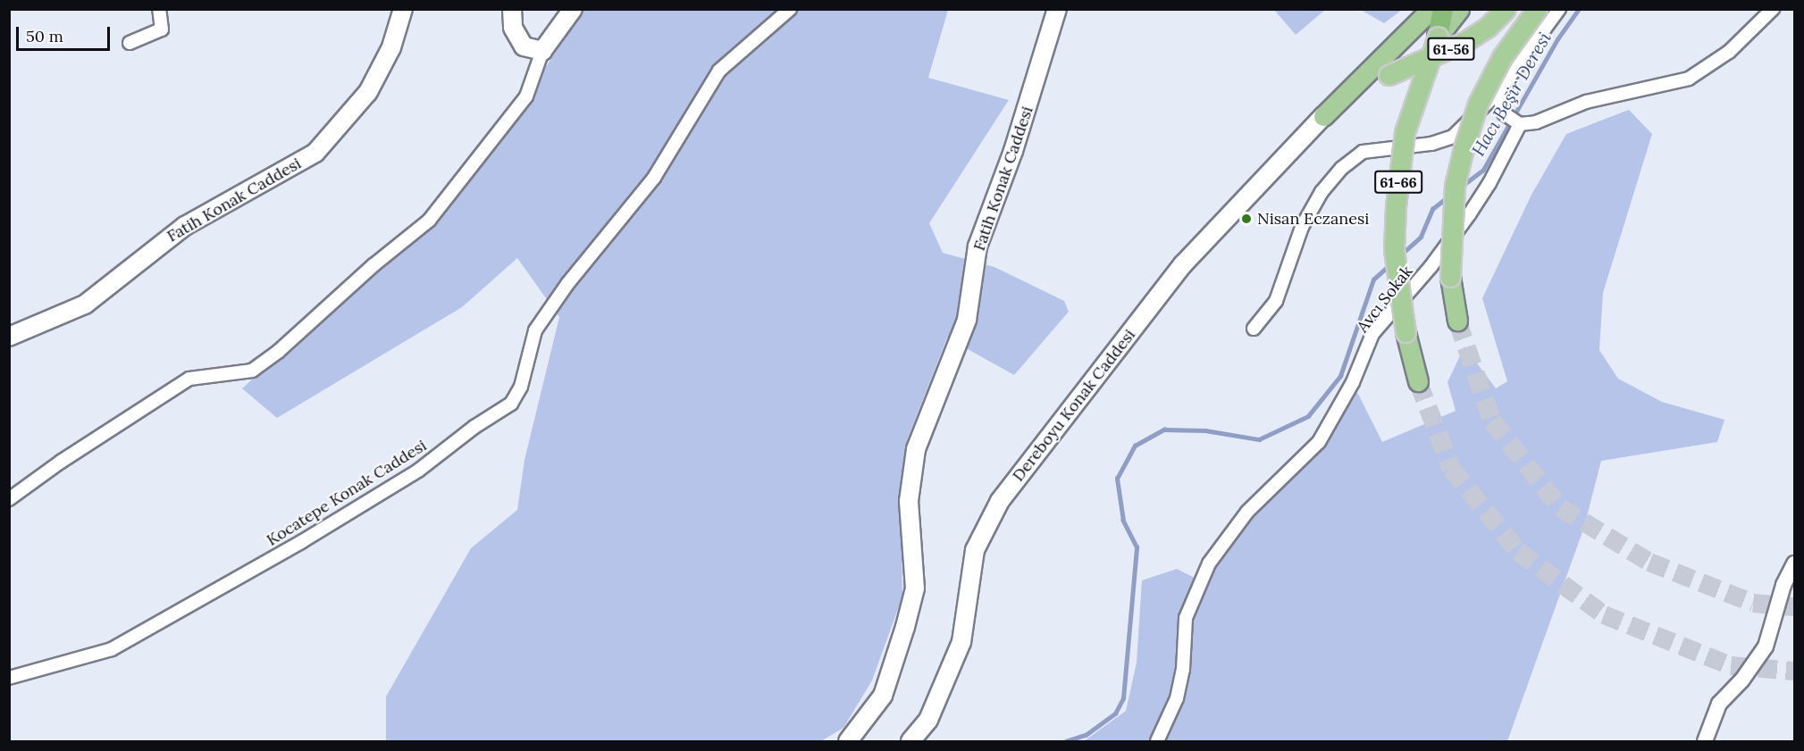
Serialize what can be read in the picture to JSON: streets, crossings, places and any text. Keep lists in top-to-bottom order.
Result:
{
  "streets": {
    "main road": [
      "61-56",
      "Fatih Konak Caddesi",
      "61-66",
      "Dereboyu Konak Caddesi"
    ],
    "street": ["Avcı Sokak", "Kocatepe Konak Caddesi"]
  },
  "crossings": [
    ["61-56", "Dereboyu Konak Caddesi"]
  ],
  "water": ["Hacı Beşir Deresi"],
  "places": ["Nisan Eczanesi"],
  "scale_bar": "50 m"
}
